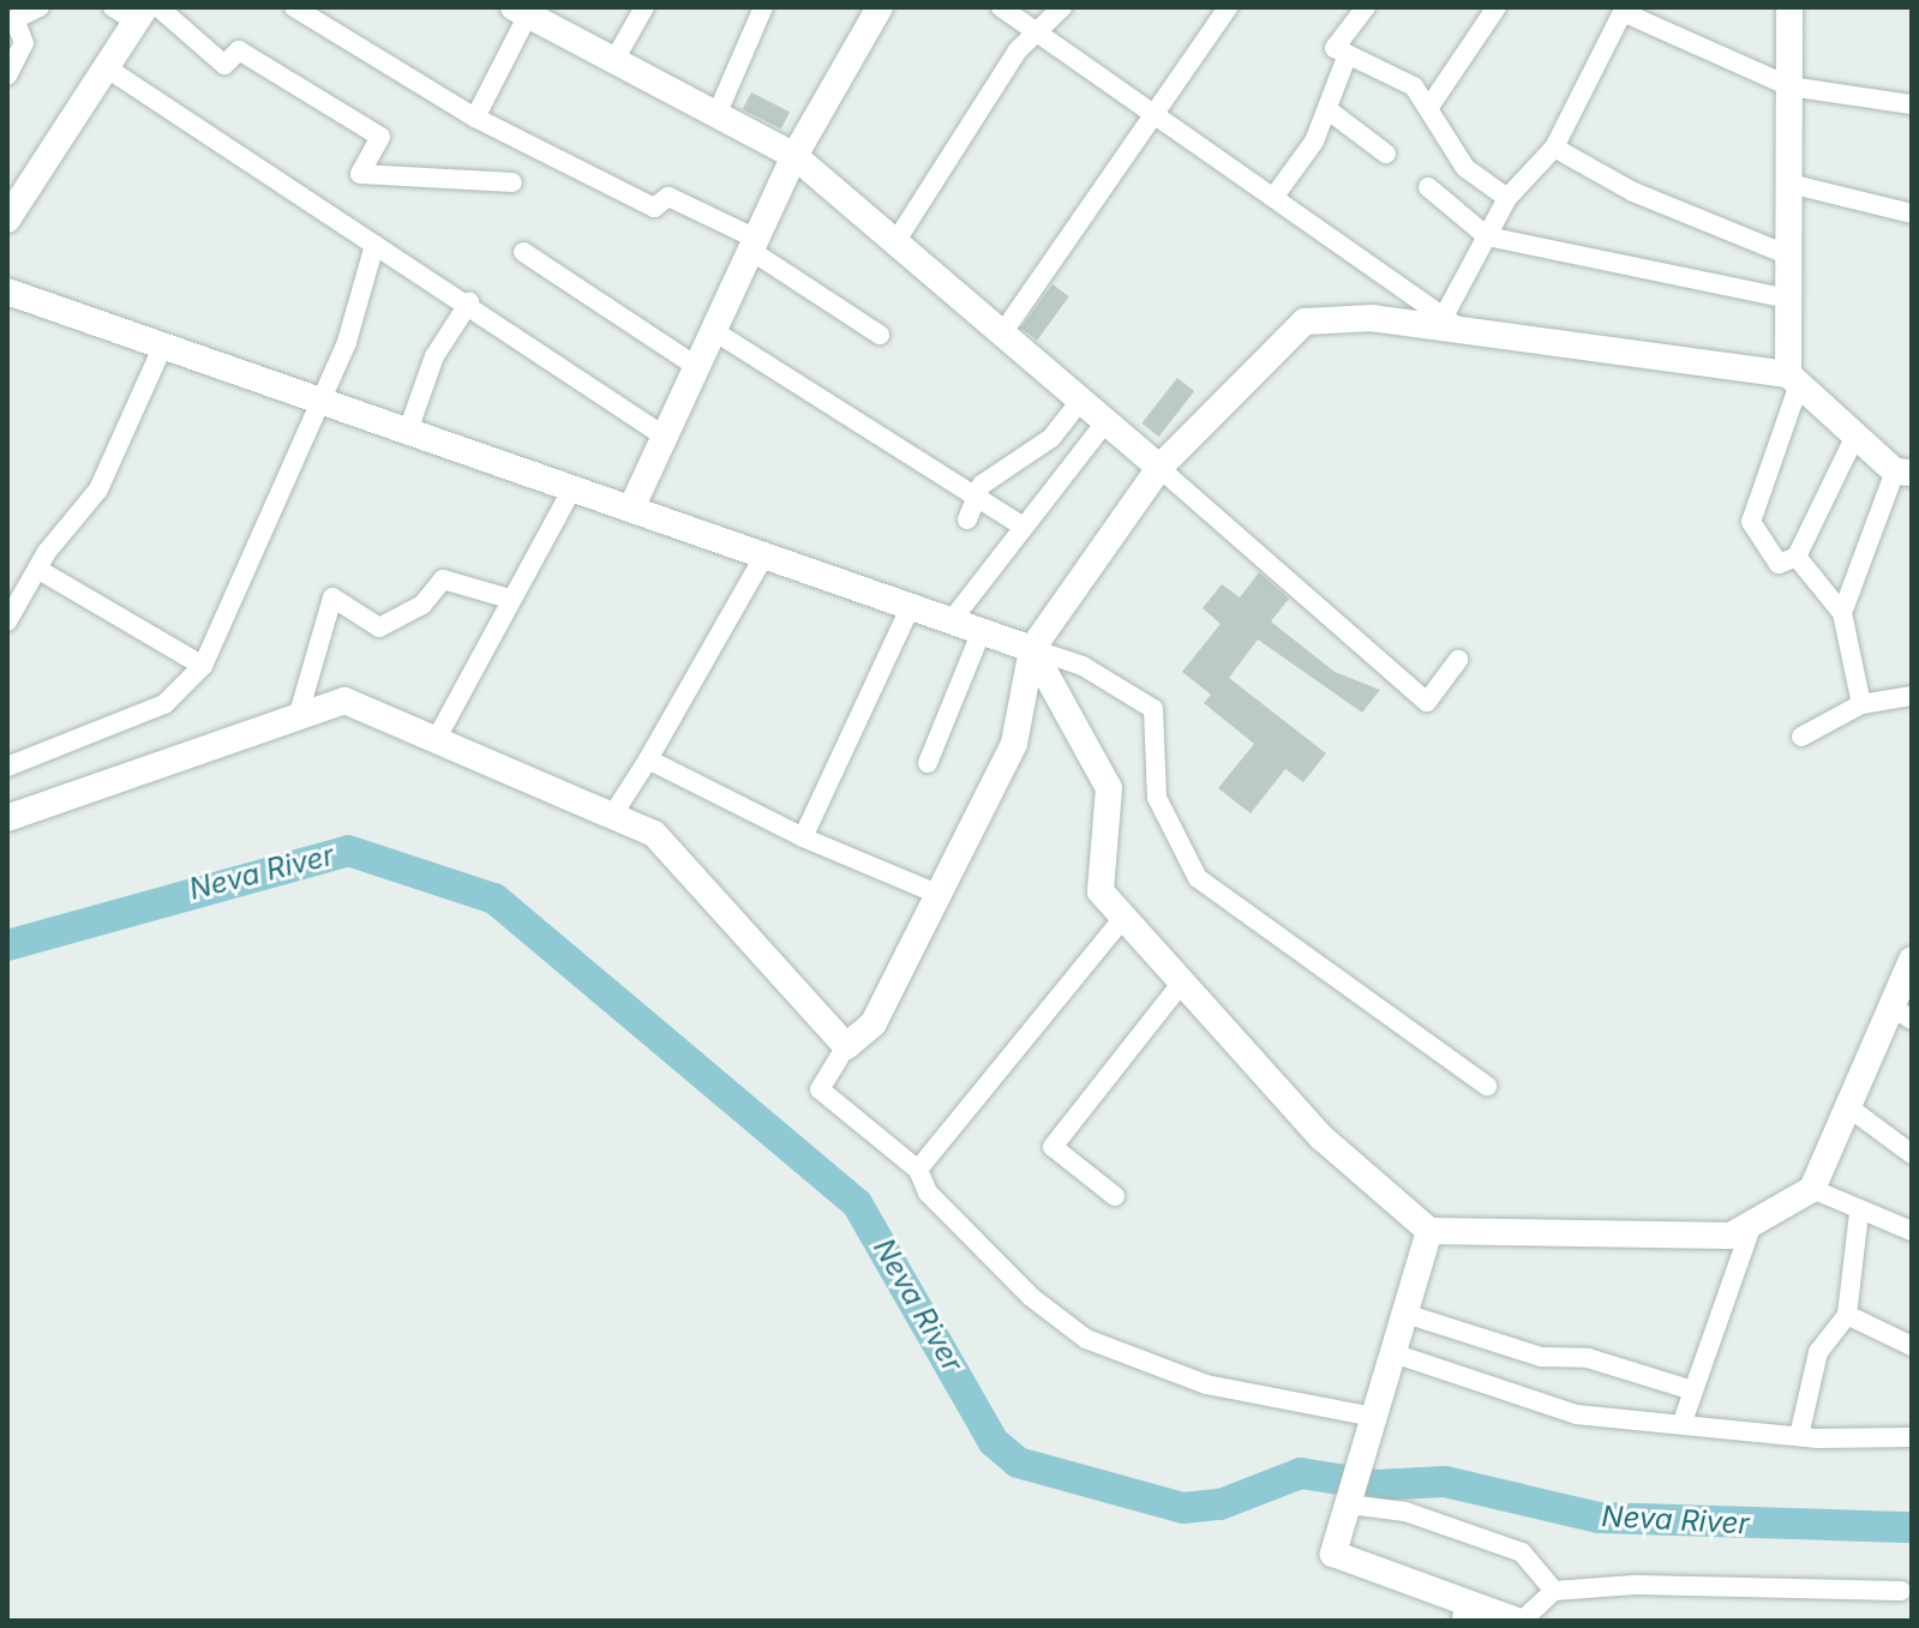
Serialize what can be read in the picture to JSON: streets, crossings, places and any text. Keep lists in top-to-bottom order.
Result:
{
  "water": ["Neva River"]
}
